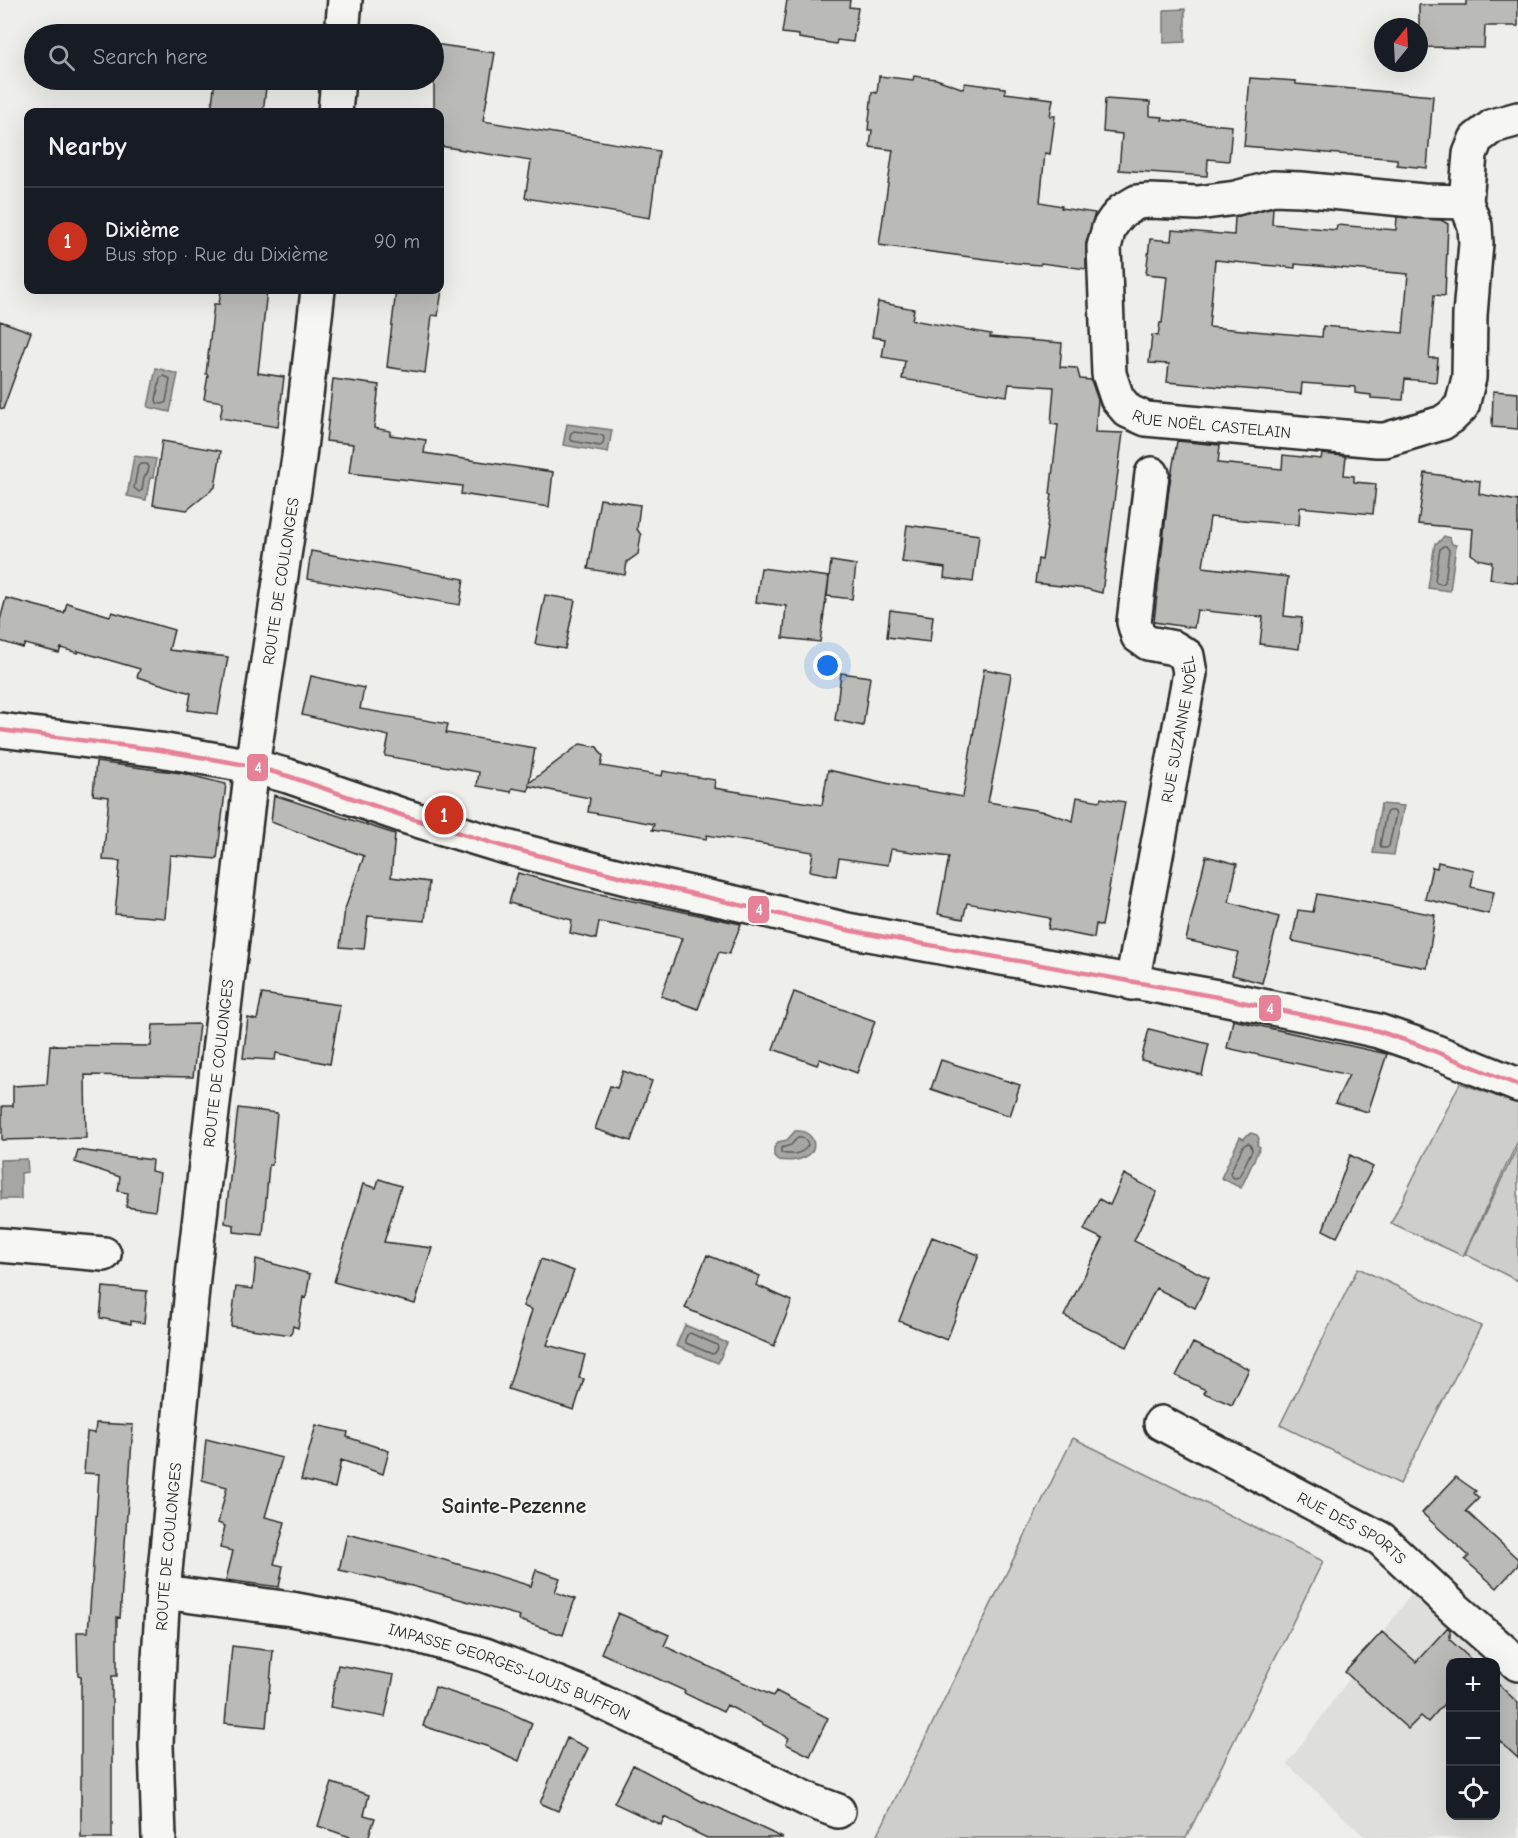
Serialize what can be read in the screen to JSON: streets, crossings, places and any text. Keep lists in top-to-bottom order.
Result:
{
  "streets": {
    "street": [
      "RUE NOËL CASTELAIN",
      "ROUTE DE COULONGES",
      "RUE SUZANNE NOËL",
      "RUE DES SPORTS",
      "IMPASSE GEORGES-LOUIS BUFFON"
    ]
  },
  "crossings": [
    ["ROUTE DE COULONGES", "IMPASSE GEORGES-LOUIS BUFFON"]
  ],
  "districts": ["Sainte-Pezenne"],
  "lines": ["transit line 4"],
  "north": "top",
  "page": {
    "search": "Search here",
    "heading": "Nearby",
    "list": [
      {
        "mark": "1",
        "name": "Dixième",
        "note": "Bus stop · Rue du Dixième",
        "value": "90 m"
      }
    ],
    "pins": "1",
    "map_buttons": ["+", "−"]
  }
}
